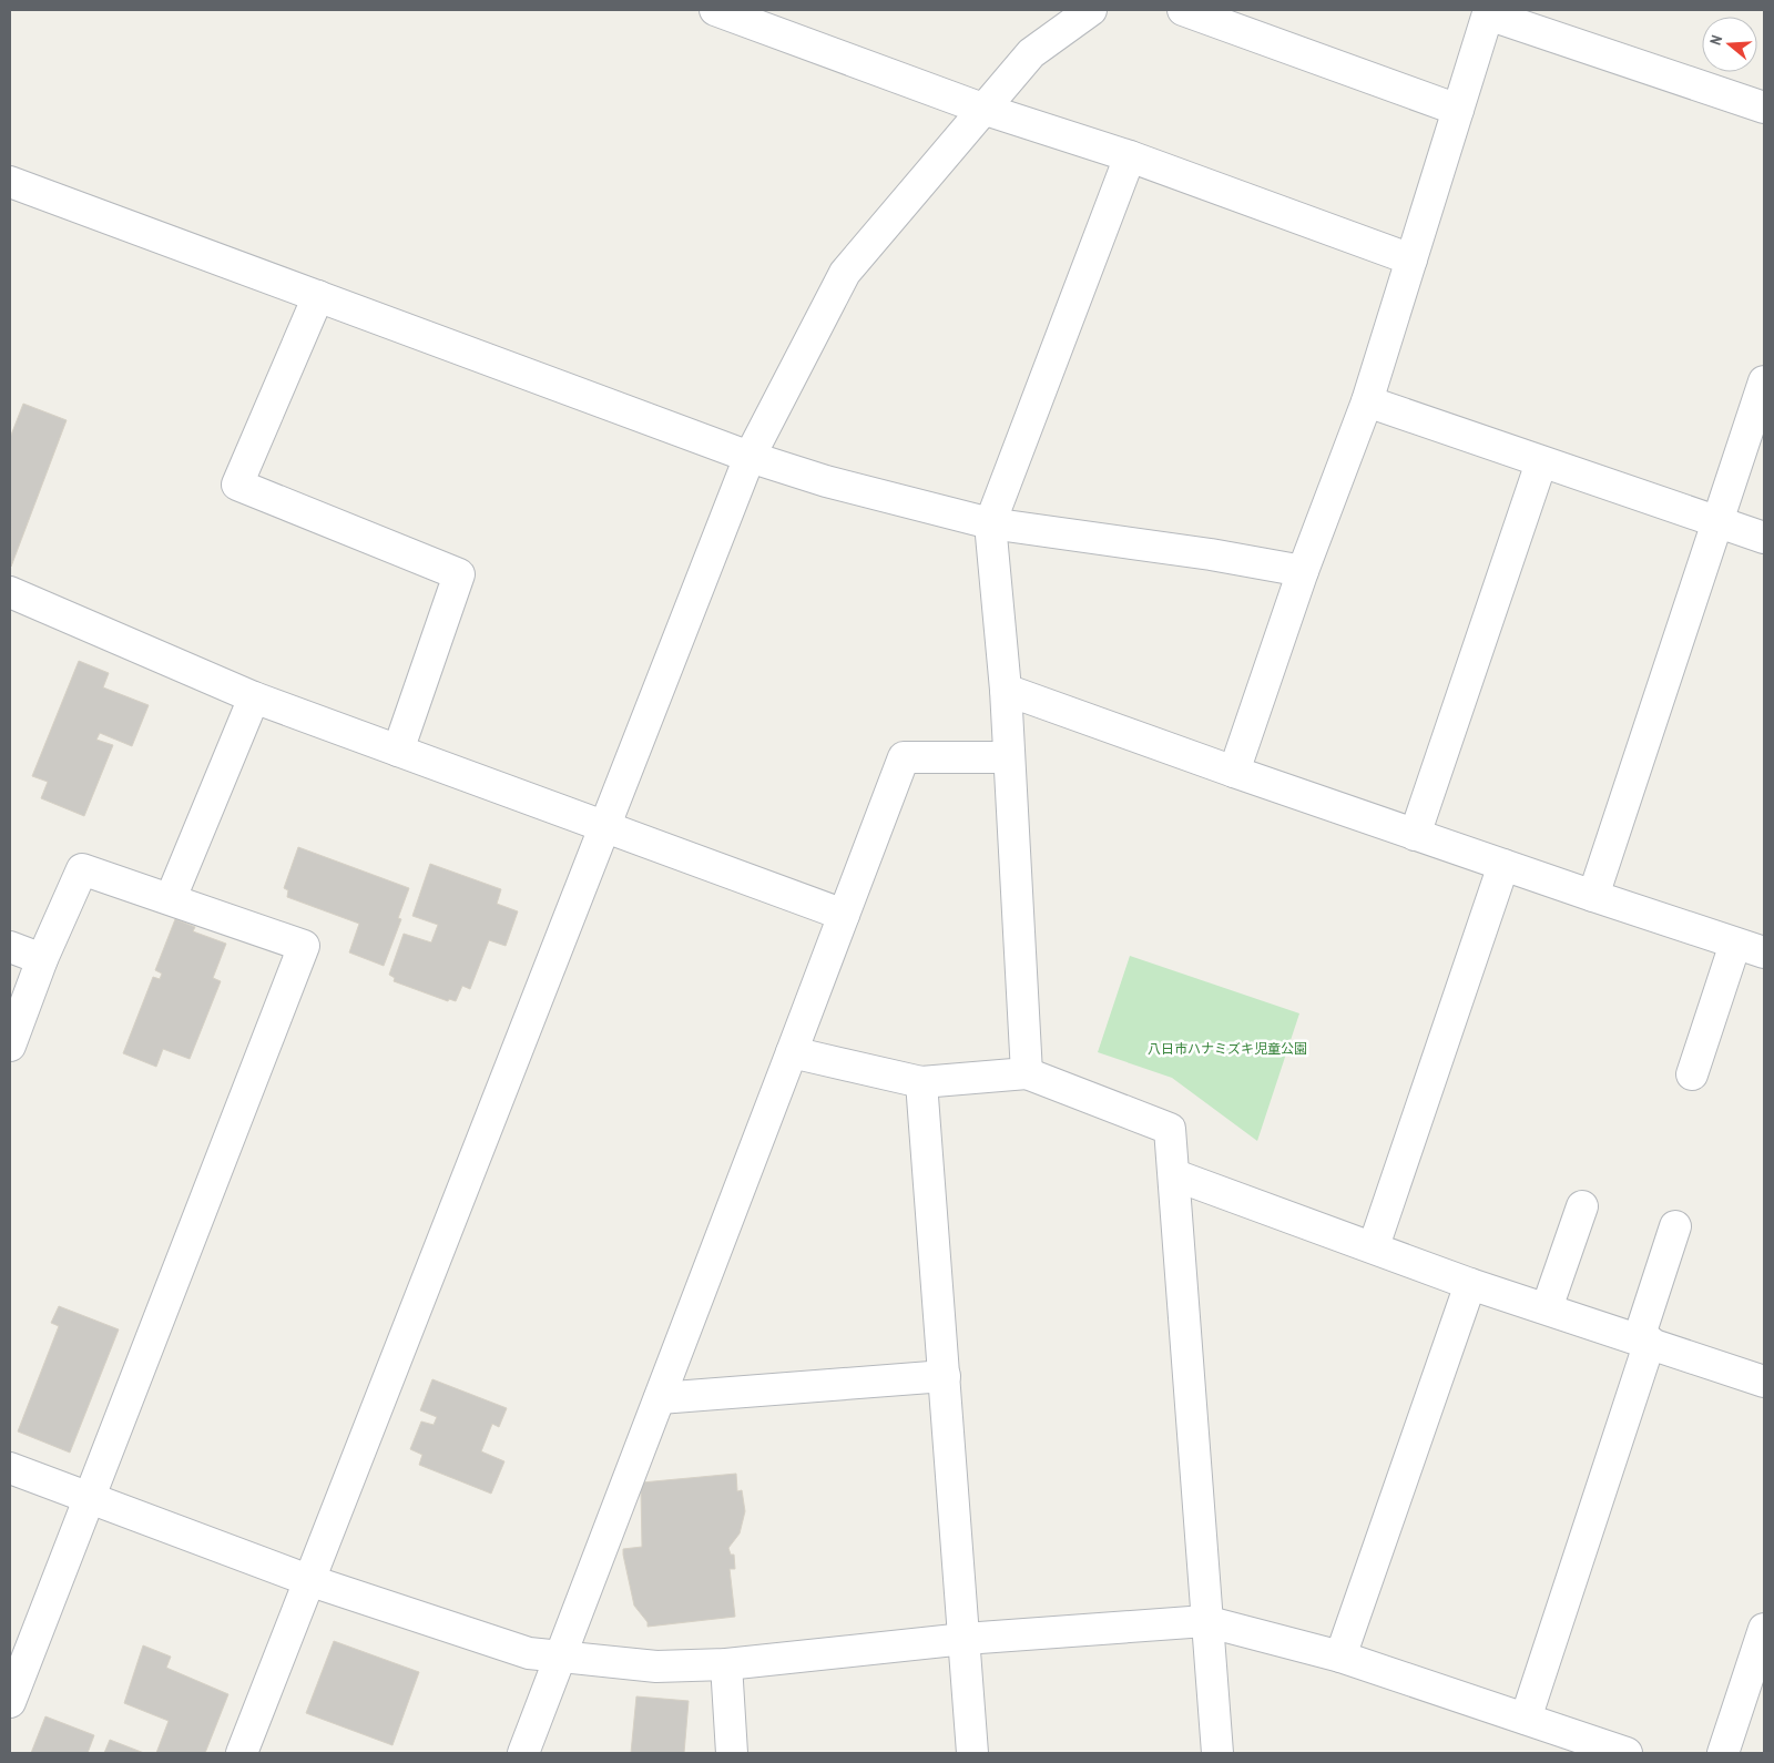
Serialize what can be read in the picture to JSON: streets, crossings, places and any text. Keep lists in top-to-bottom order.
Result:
{
  "parks": ["八日市ハナミズキ児童公園"],
  "north": "left"
}
